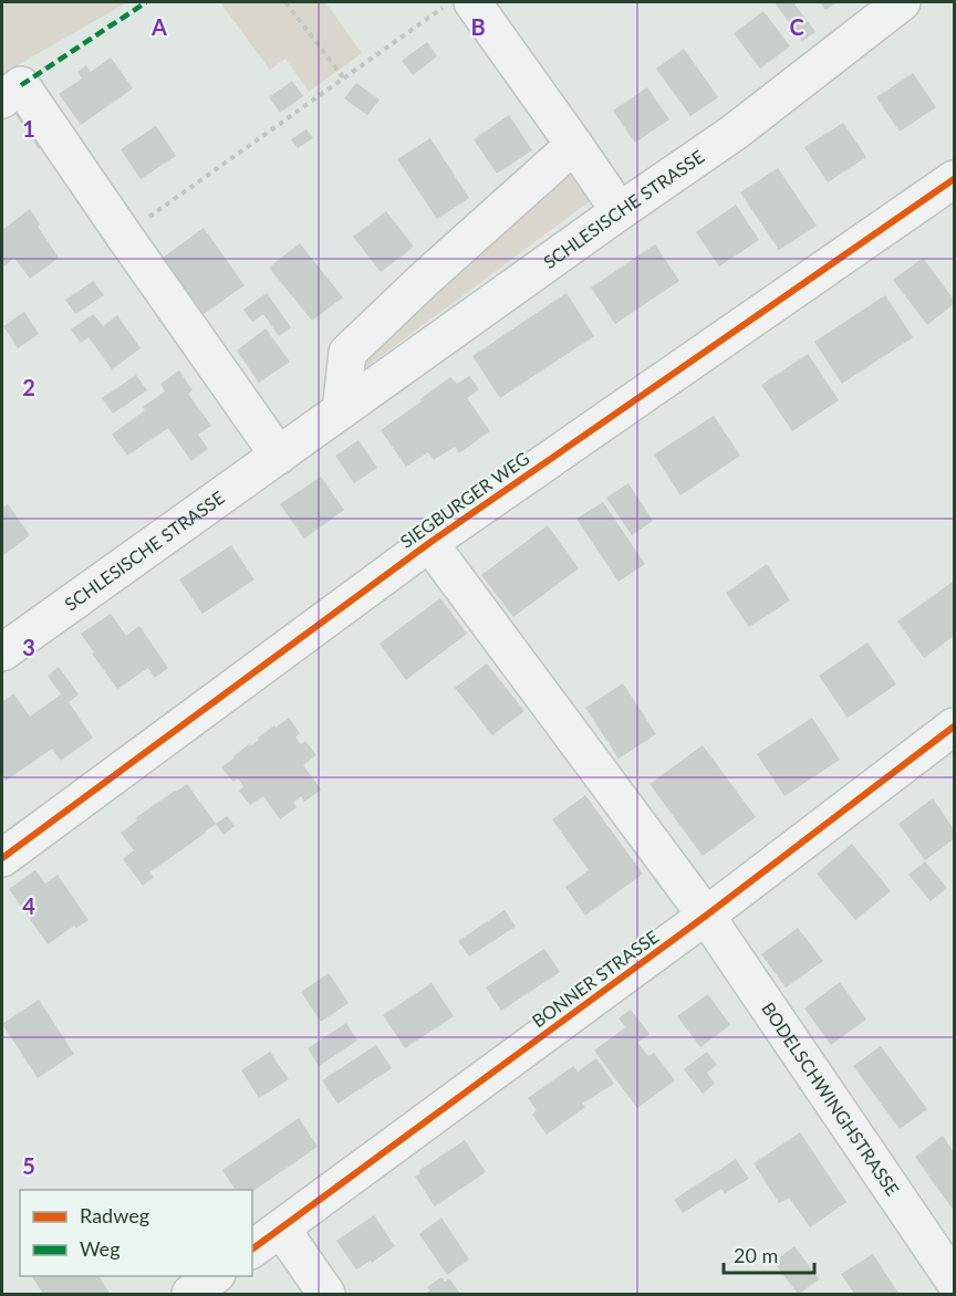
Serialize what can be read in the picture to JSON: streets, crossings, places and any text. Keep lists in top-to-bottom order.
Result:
{
  "streets": {
    "street": [
      "SCHLESISCHE STRASSE",
      "SIEGBURGER WEG",
      "BONNER STRASSE",
      "BODELSCHWINGHSTRASSE"
    ]
  },
  "crossings": [
    ["SIEGBURGER WEG", "BONNER STRASSE"],
    ["SIEGBURGER WEG", "BODELSCHWINGHSTRASSE"],
    ["BONNER STRASSE", "BODELSCHWINGHSTRASSE"]
  ],
  "legend": ["Radweg", "Weg"],
  "scale_bar": "20 m",
  "grid": {
    "columns": ["A", "B", "C"],
    "rows": [
      "1",
      "2",
      "3",
      "4",
      "5"
    ]
  }
}
